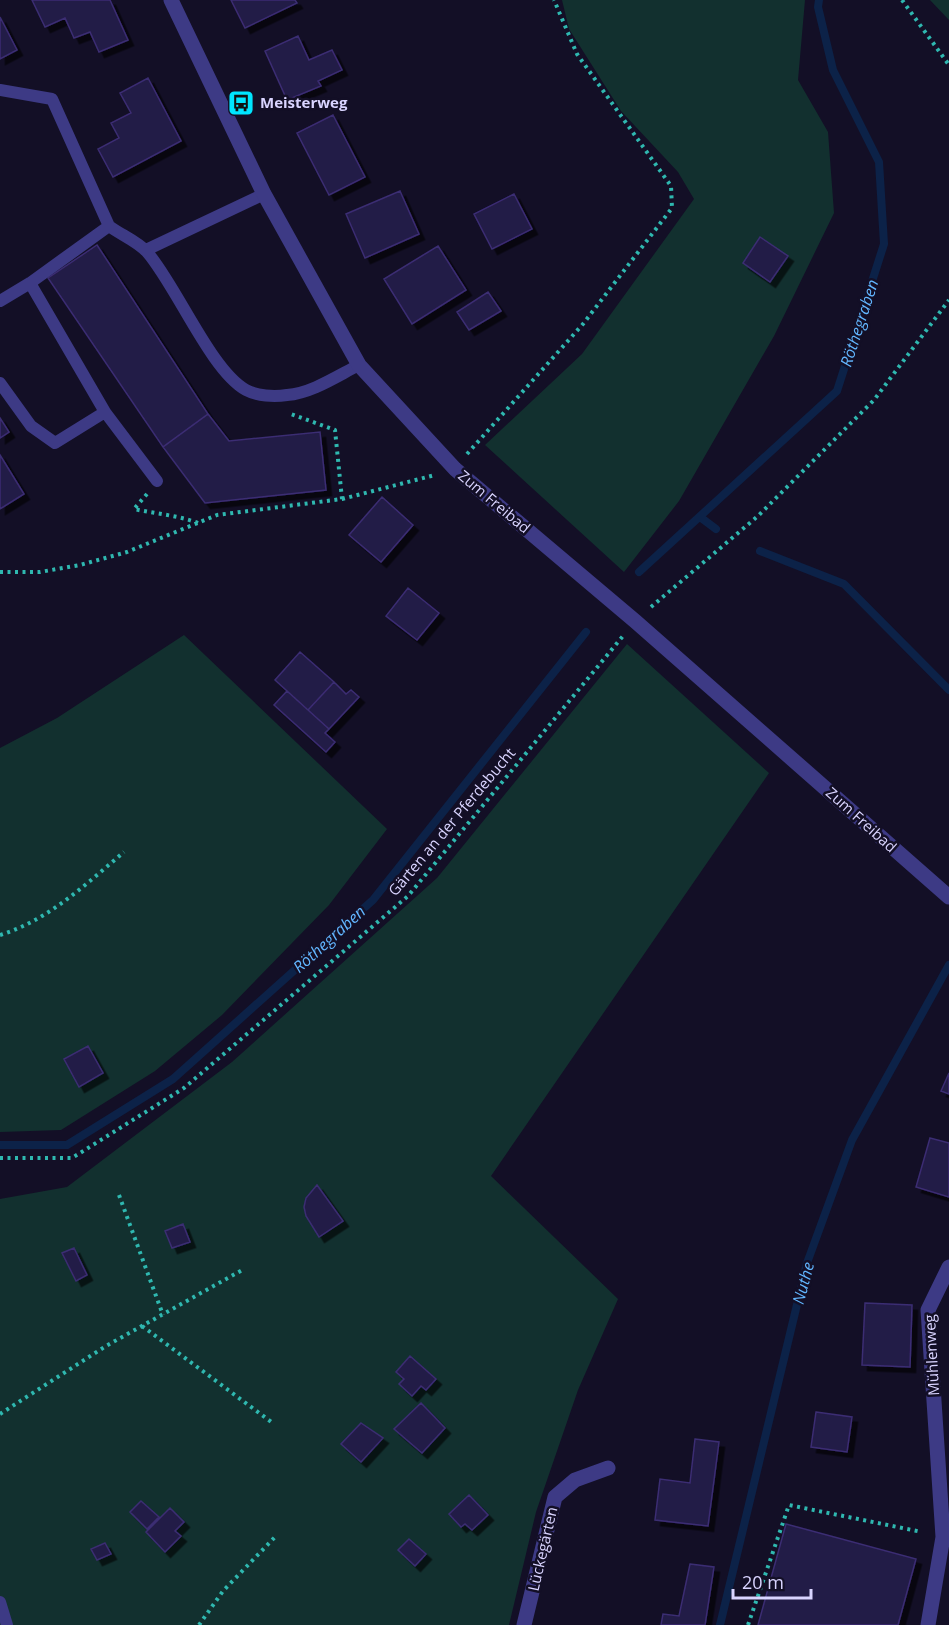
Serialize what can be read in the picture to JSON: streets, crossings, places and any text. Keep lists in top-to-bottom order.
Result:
{
  "streets": {
    "street": ["Zum Freibad", "Mühlenweg", "Lückegärten"],
    "path": ["Gärten an der Pferdebucht"]
  },
  "crossings": [
    ["Zum Freibad", "Gärten an der Pferdebucht"]
  ],
  "water": ["Röthegraben", "Nuthe"],
  "places": {
    "bus stop": ["Meisterweg"]
  },
  "scale_bar": "20 m"
}
